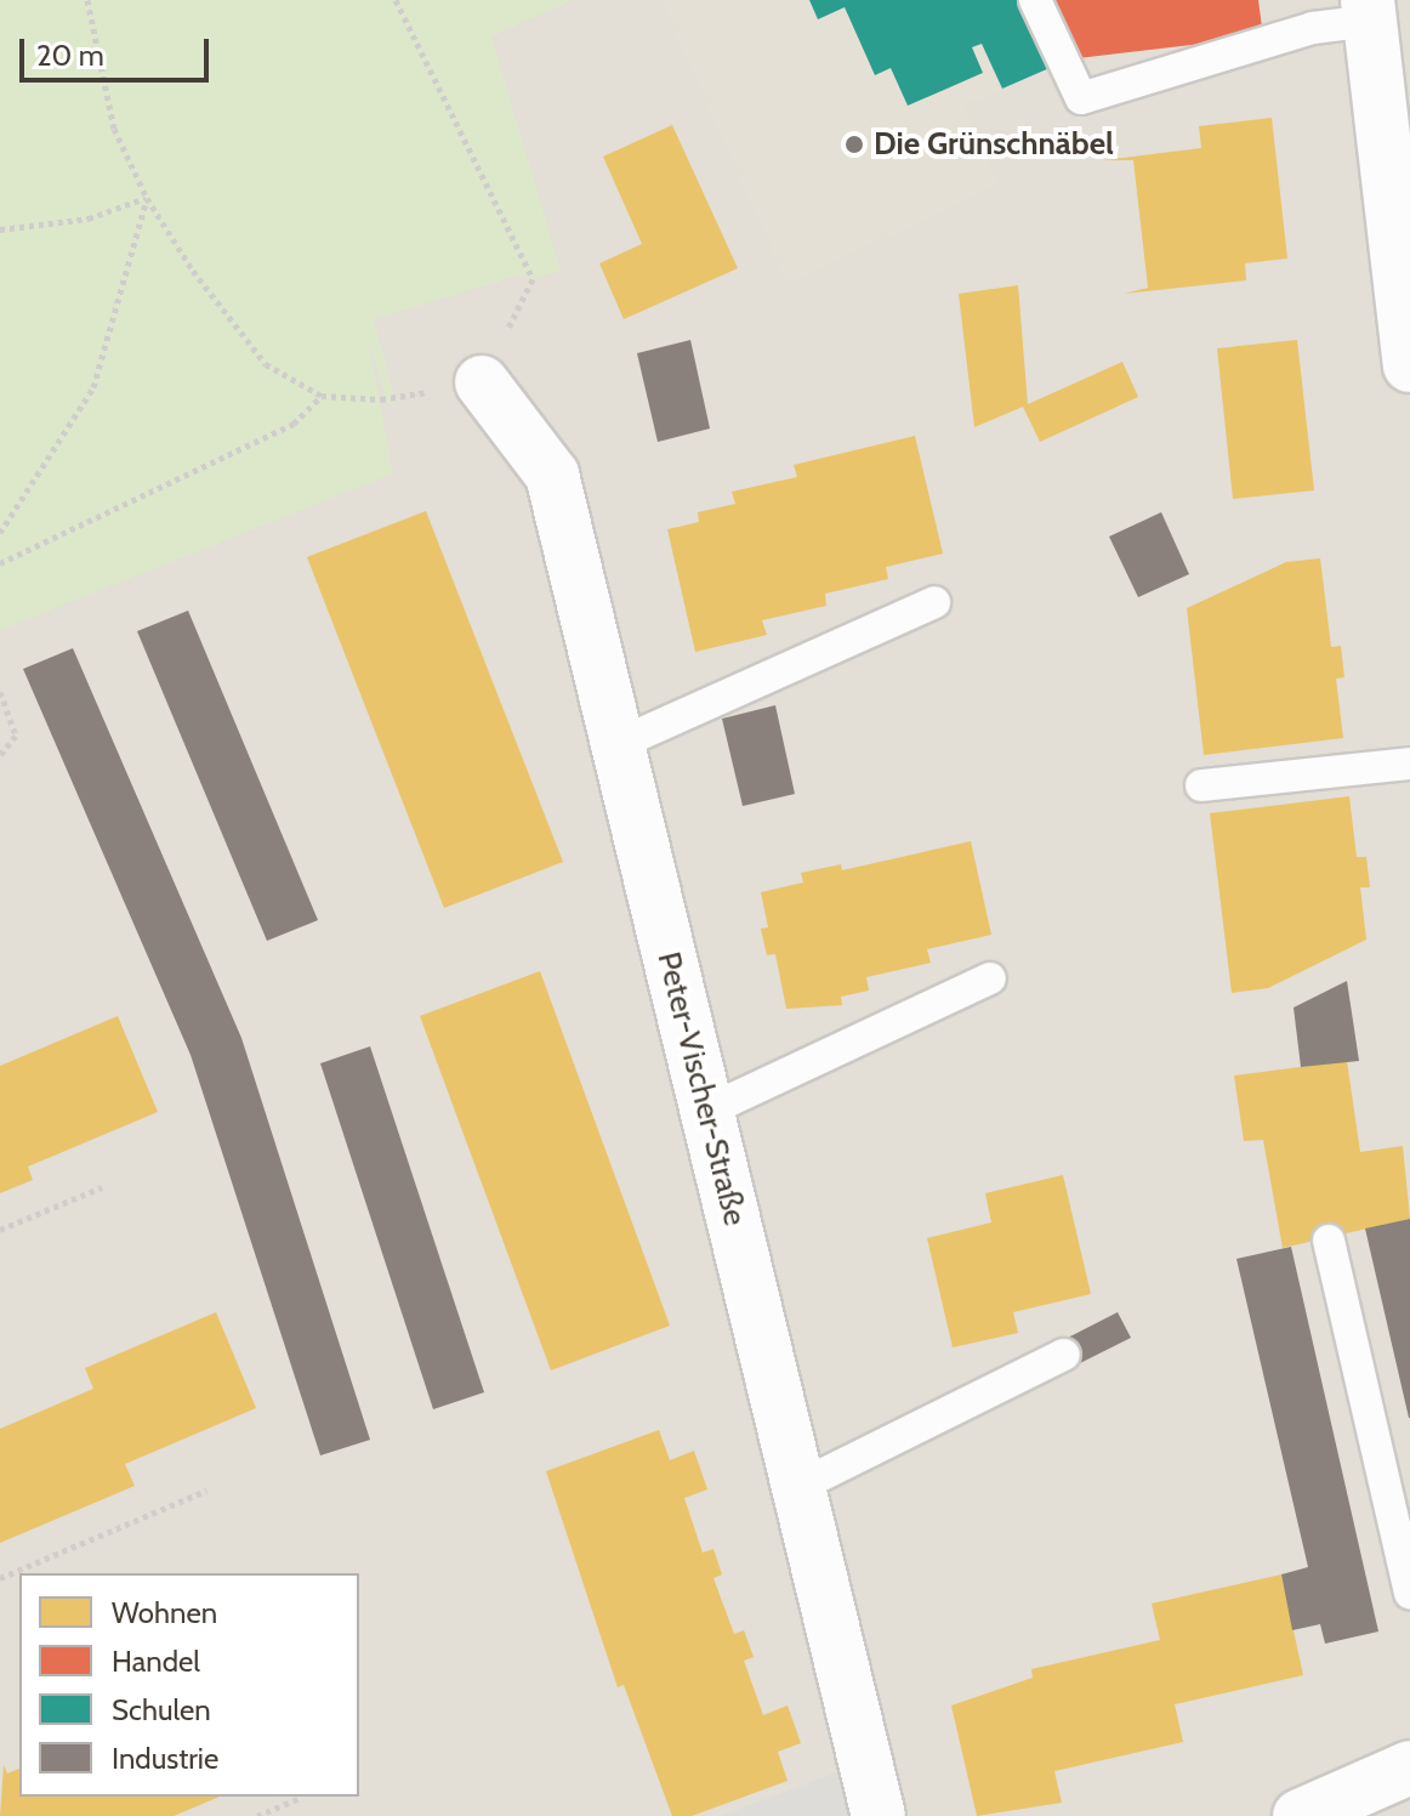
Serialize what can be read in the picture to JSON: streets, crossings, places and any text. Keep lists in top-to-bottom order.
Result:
{
  "streets": {
    "street": ["Peter-Vischer-Straße"]
  },
  "places": ["Die Grünschnäbel"],
  "legend": [
    "Wohnen",
    "Handel",
    "Schulen",
    "Industrie"
  ],
  "scale_bar": "20 m"
}
